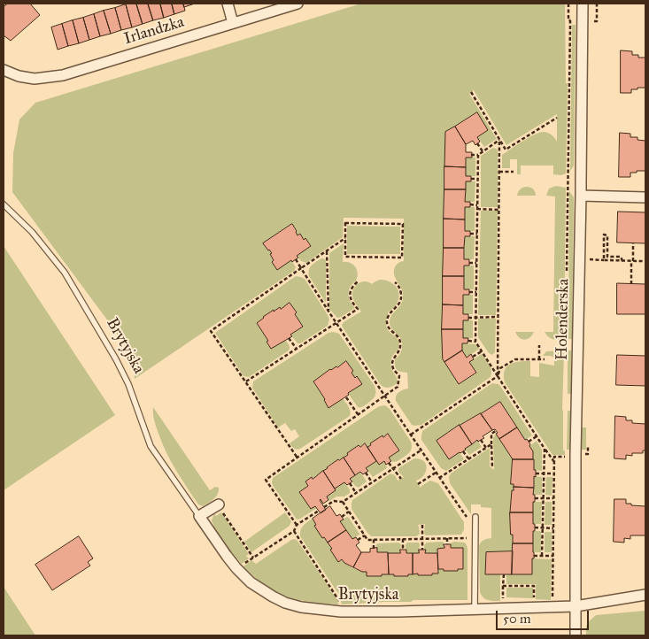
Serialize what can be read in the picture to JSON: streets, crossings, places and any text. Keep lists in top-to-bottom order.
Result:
{
  "streets": {
    "street": ["Irlandzka", "Holenderska", "Brytyjska"]
  },
  "crossings": [
    ["Holenderska", "Brytyjska"]
  ],
  "scale_bar": "50 m"
}
